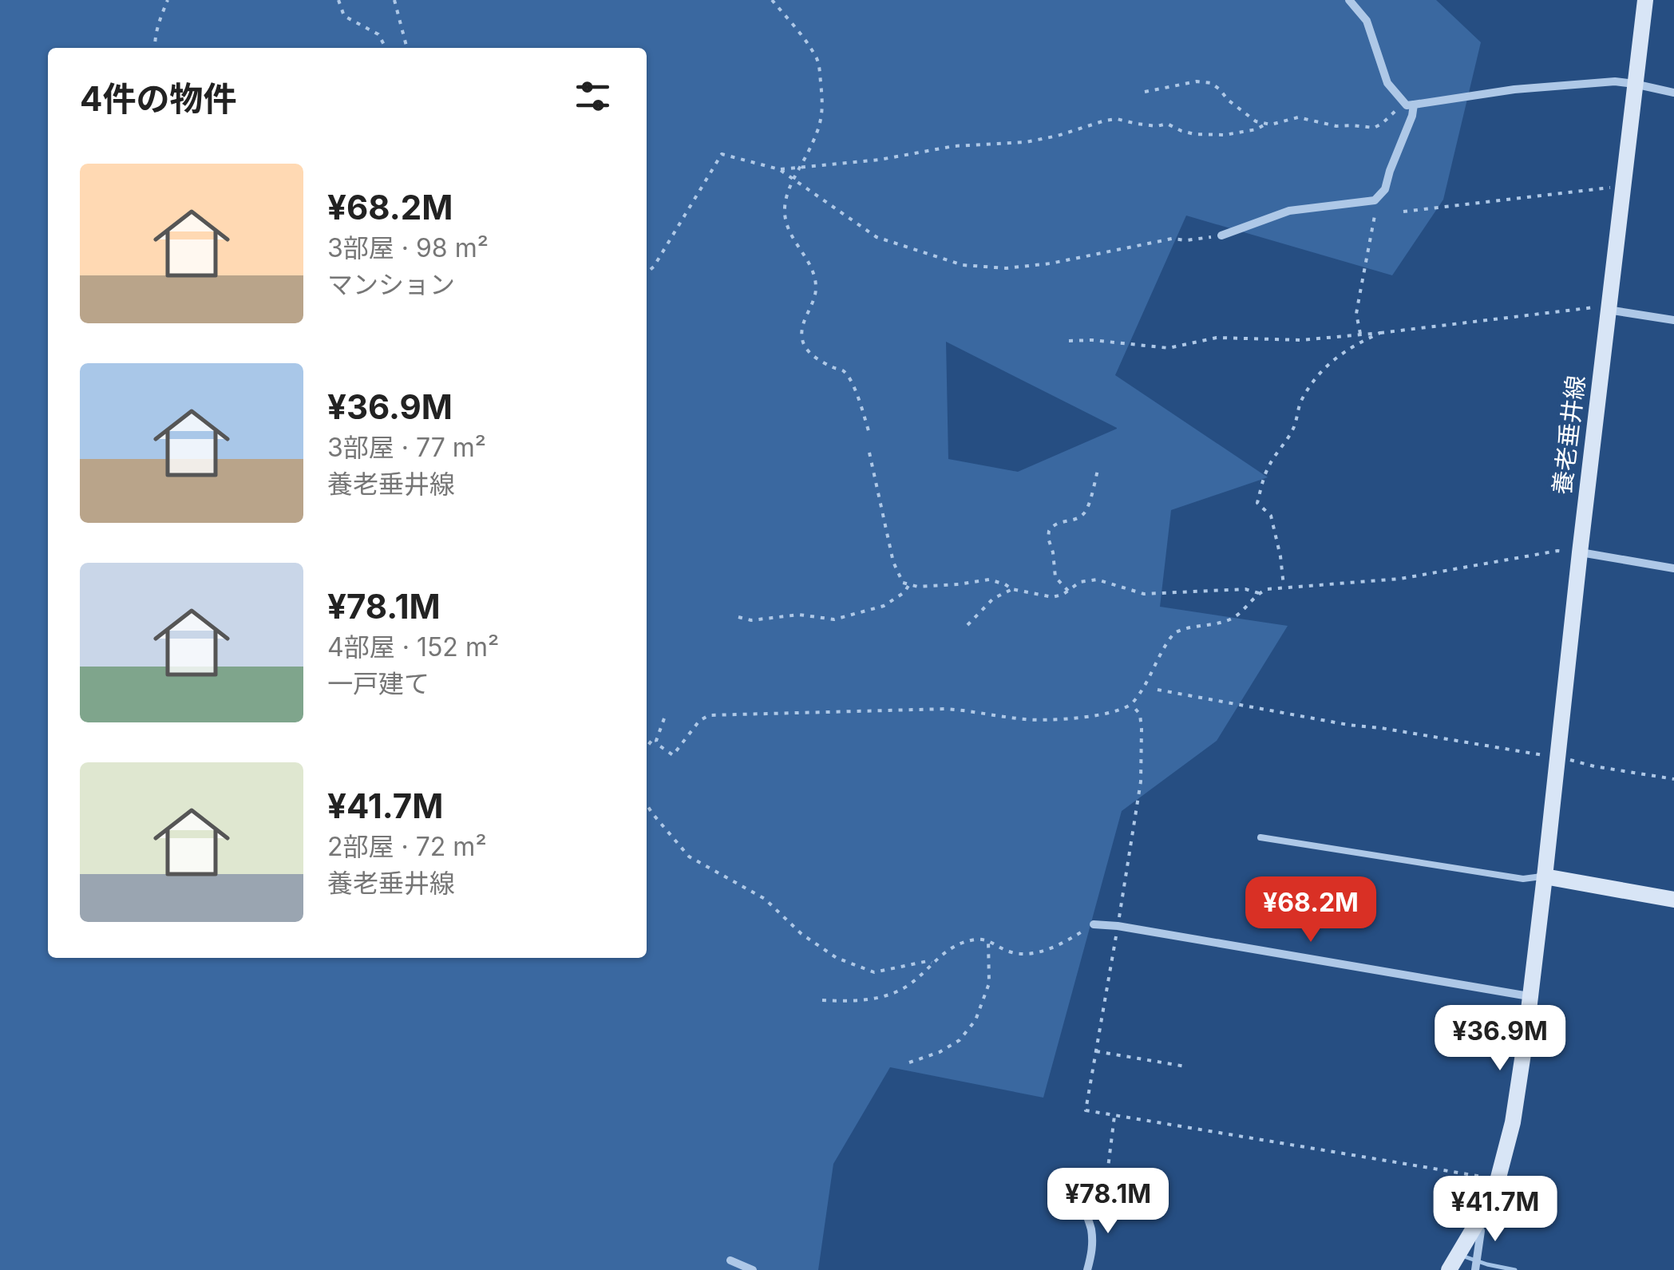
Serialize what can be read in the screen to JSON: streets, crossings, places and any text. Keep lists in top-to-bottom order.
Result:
{
  "streets": {
    "main road": ["養老垂井線"]
  },
  "page": {
    "heading": "4件の物件",
    "list": [
      {
        "name": "¥68.2M",
        "note": "3部屋 · 98 m² · マンション"
      },
      {
        "name": "¥36.9M",
        "note": "3部屋 · 77 m² · 養老垂井線"
      },
      {
        "name": "¥78.1M",
        "note": "4部屋 · 152 m² · 一戸建て"
      },
      {
        "name": "¥41.7M",
        "note": "2部屋 · 72 m² · 養老垂井線"
      }
    ],
    "price": [
      "¥68.2M",
      "¥36.9M",
      "¥78.1M",
      "¥41.7M"
    ]
  }
}
